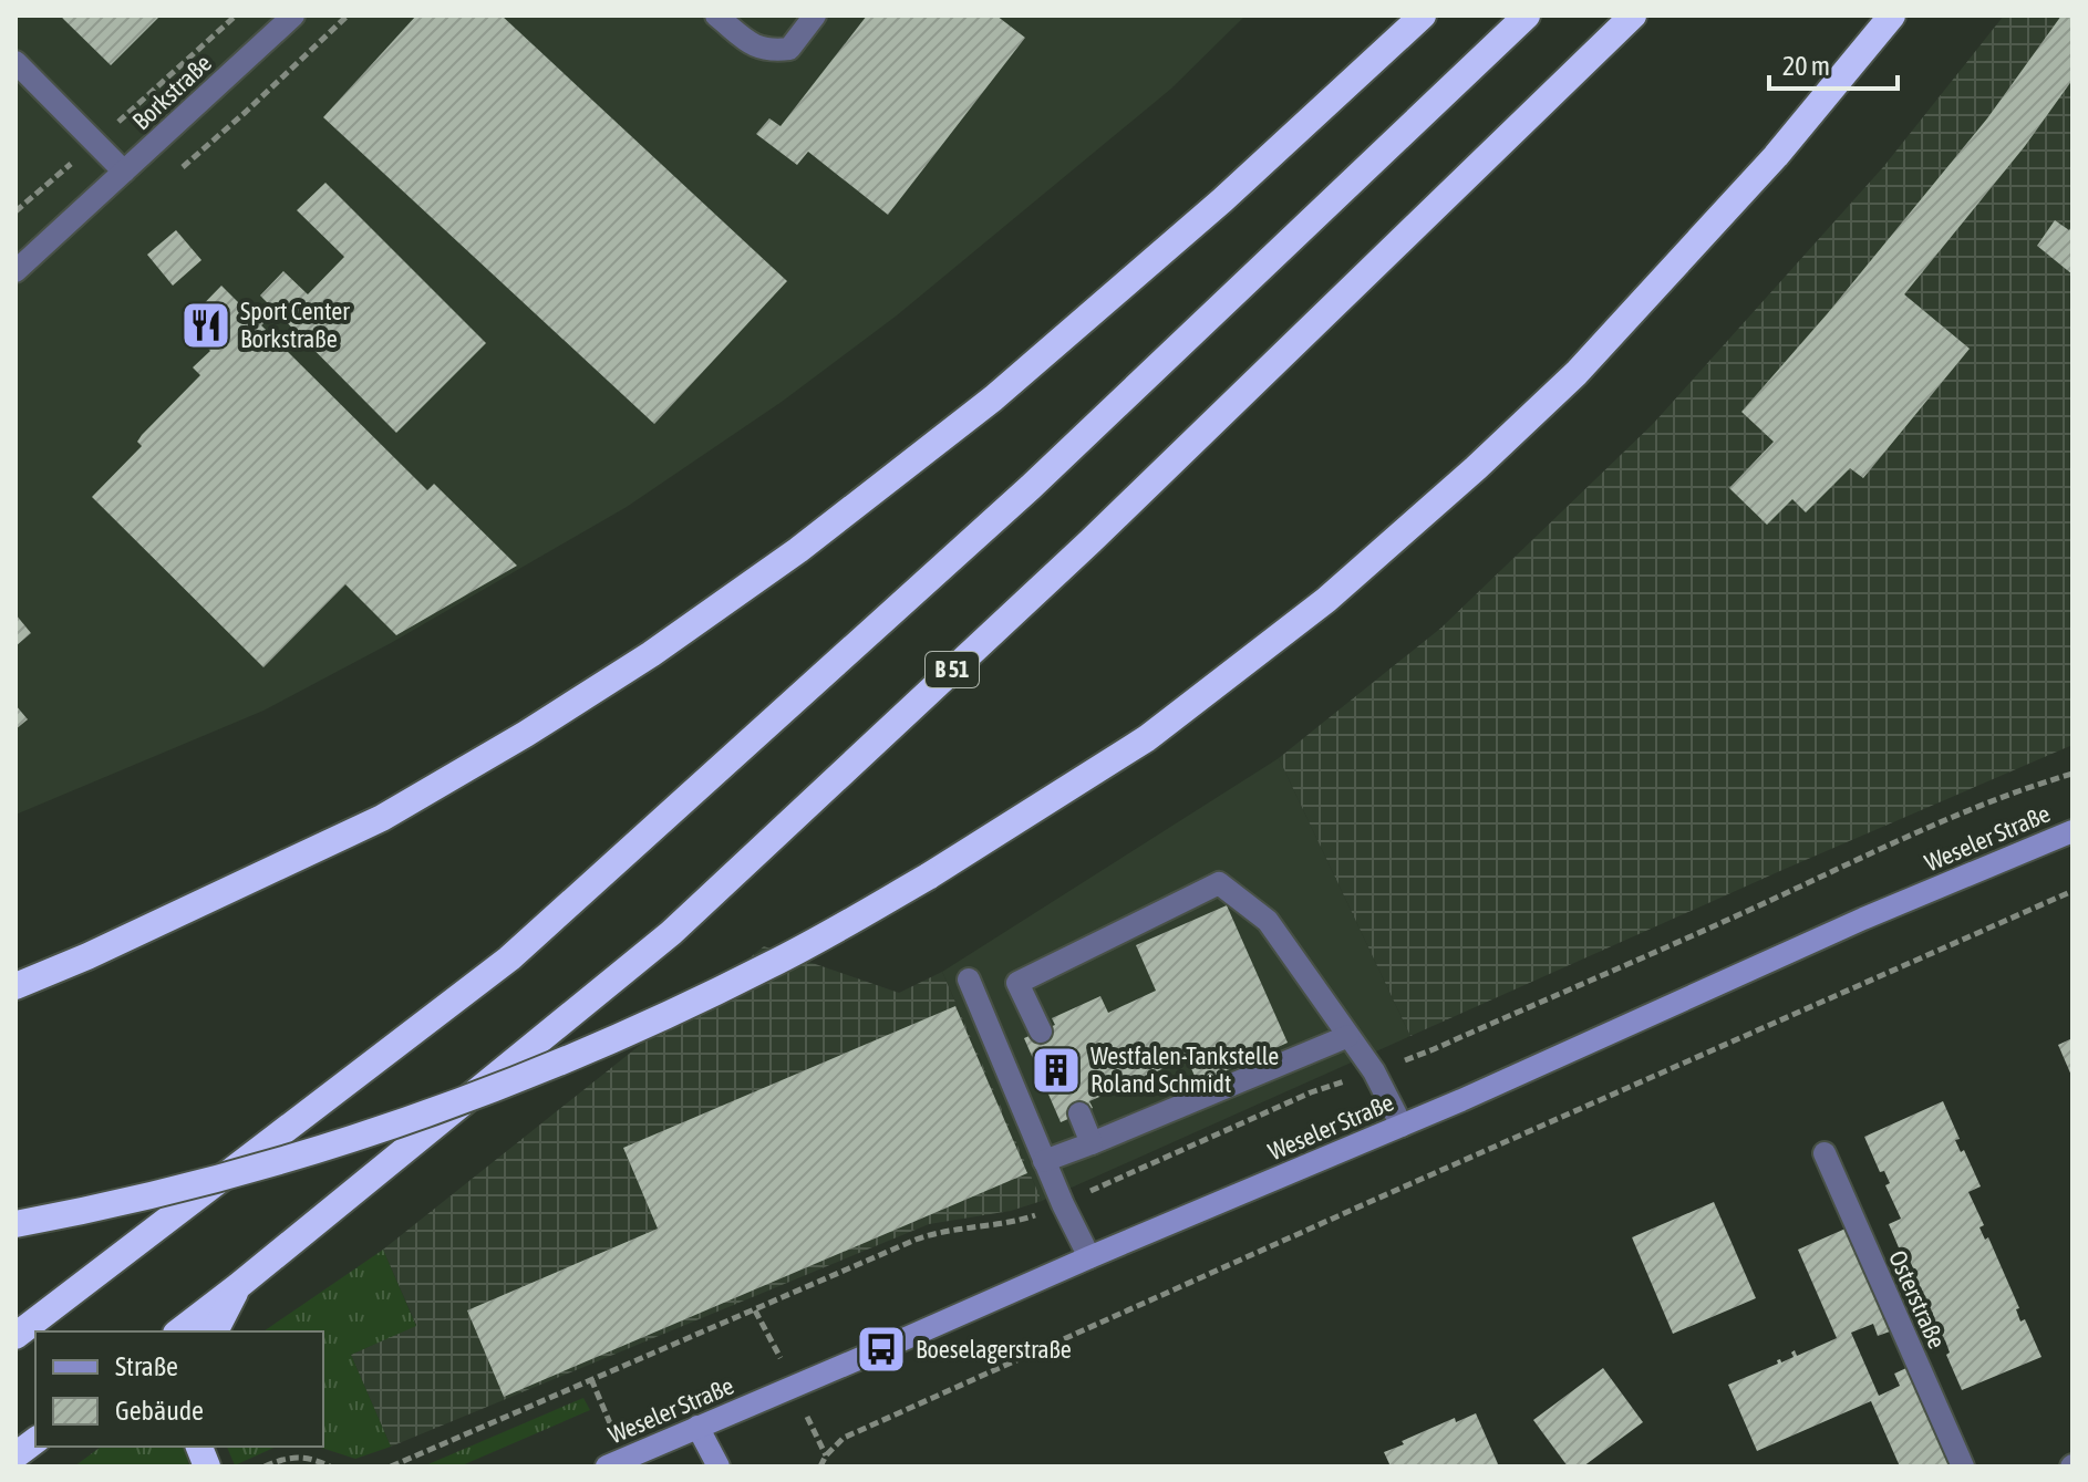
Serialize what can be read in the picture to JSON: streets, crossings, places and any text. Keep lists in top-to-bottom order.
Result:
{
  "streets": {
    "highway": ["B 51"],
    "main road": ["Weseler Straße"],
    "street": ["Borkstraße", "Osterstraße"]
  },
  "places": {
    "restaurant": ["Sport Center Borkstraße"],
    "building": ["Westfalen-Tankstelle Roland Schmidt"],
    "bus stop": ["Boeselagerstraße"]
  },
  "legend": ["Straße", "Gebäude"],
  "scale_bar": "20 m"
}
